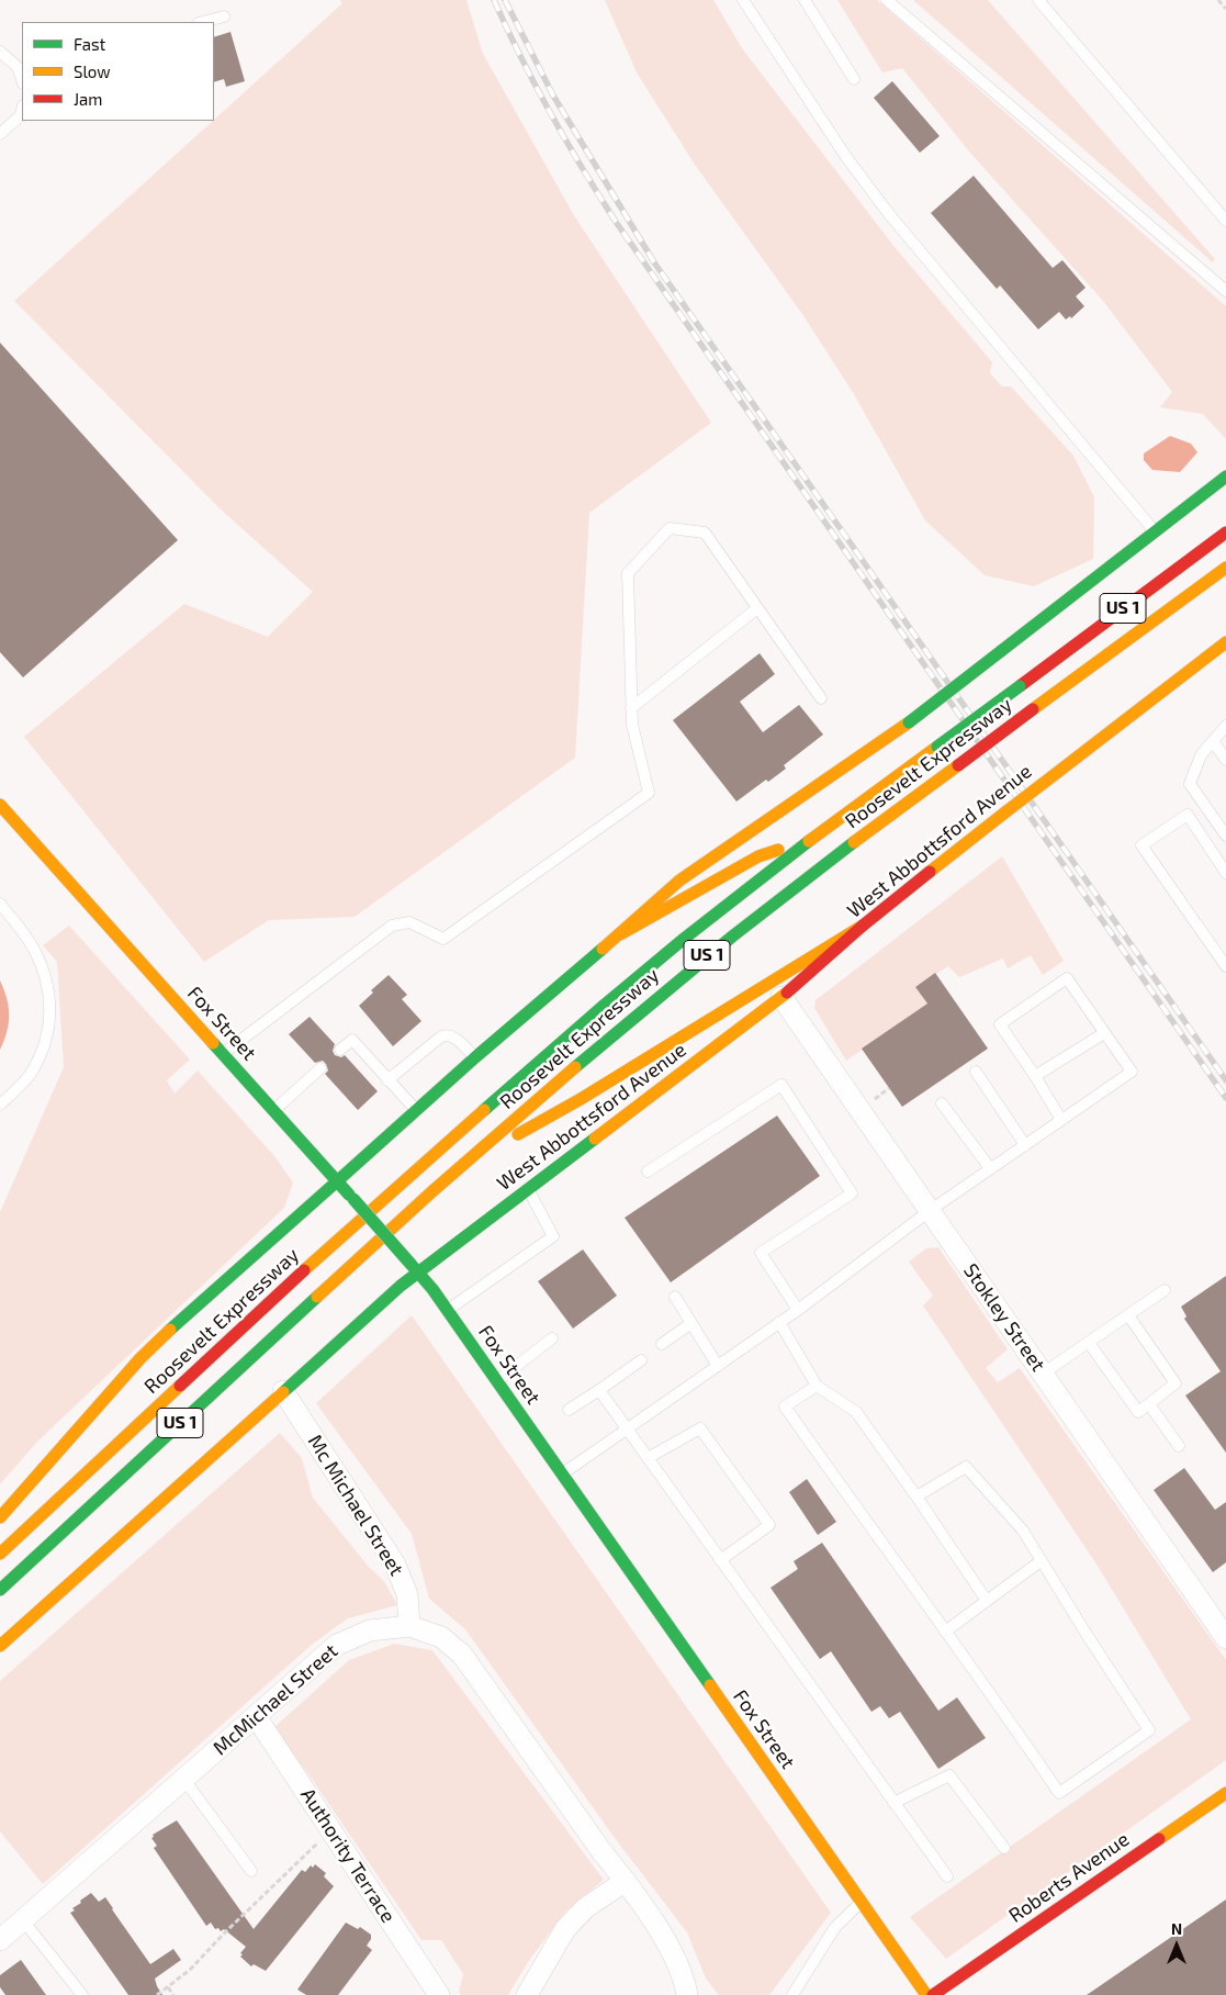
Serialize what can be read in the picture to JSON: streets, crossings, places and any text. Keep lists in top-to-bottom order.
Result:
{
  "streets": {
    "main road": [
      "US 1",
      "Roosevelt Expressway",
      "West Abbottsford Avenue",
      "Fox Street",
      "Roberts Avenue"
    ],
    "street": [
      "Stokley Street",
      "Mc Michael Street",
      "McMichael Street",
      "Authority Terrace"
    ]
  },
  "crossings": [
    ["West Abbottsford Avenue", "Fox Street"],
    ["West Abbottsford Avenue", "Stokley Street"],
    ["West Abbottsford Avenue", "Mc Michael Street"],
    ["Mc Michael Street", "McMichael Street"],
    ["McMichael Street", "Authority Terrace"]
  ],
  "legend": ["Fast", "Slow", "Jam"],
  "north": "top"
}
